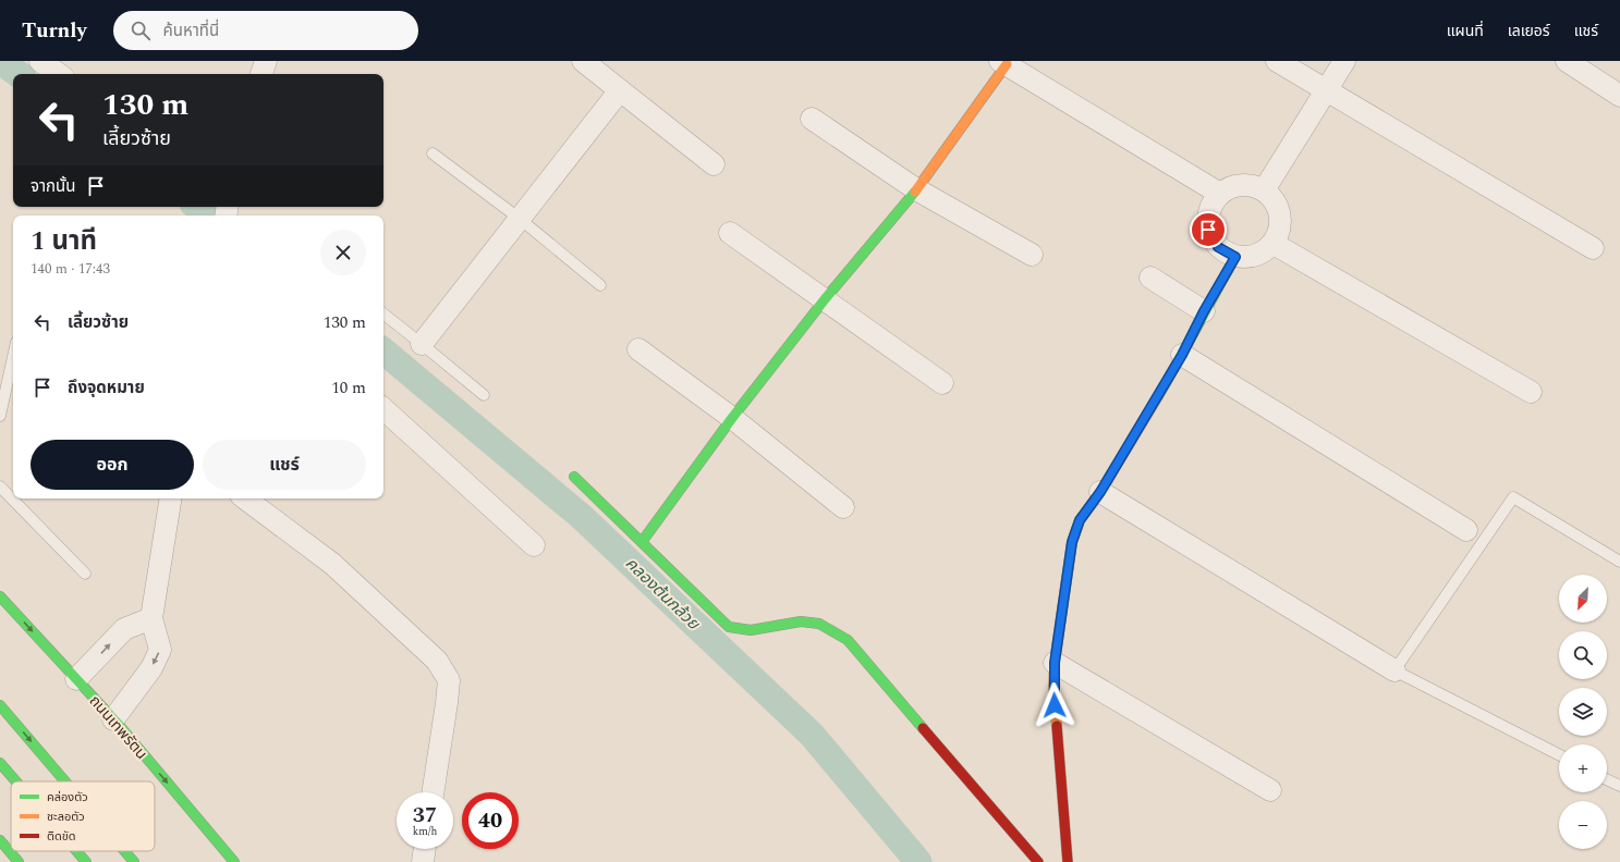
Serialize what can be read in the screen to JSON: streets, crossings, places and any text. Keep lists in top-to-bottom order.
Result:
{
  "streets": {
    "main road": ["ถนนเทพรัตน"]
  },
  "one_way": ["ถนนเทพรัตน"],
  "water": ["คลองต้นกล้วย"],
  "legend": ["คล่องตัว", "ชะลอตัว", "ติดขัด"],
  "north": "bottom left",
  "page": {
    "header": "Turnly",
    "search": "ค้นหาที่นี่",
    "nav": ["แผนที่", "เลเยอร์", "แชร์"],
    "turn": ["130 m", "เลี้ยวซ้าย"],
    "then": "จากนั้น",
    "heading": ["1 นาที", "140 m · 17:43"],
    "list": [
      {
        "name": "เลี้ยวซ้าย",
        "value": "130 m"
      },
      {
        "name": "ถึงจุดหมาย",
        "value": "10 m"
      }
    ],
    "buttons": ["ออก", "แชร์"],
    "map_buttons": ["+", "−"],
    "speed": "37 km/h",
    "limit": "40"
  }
}
